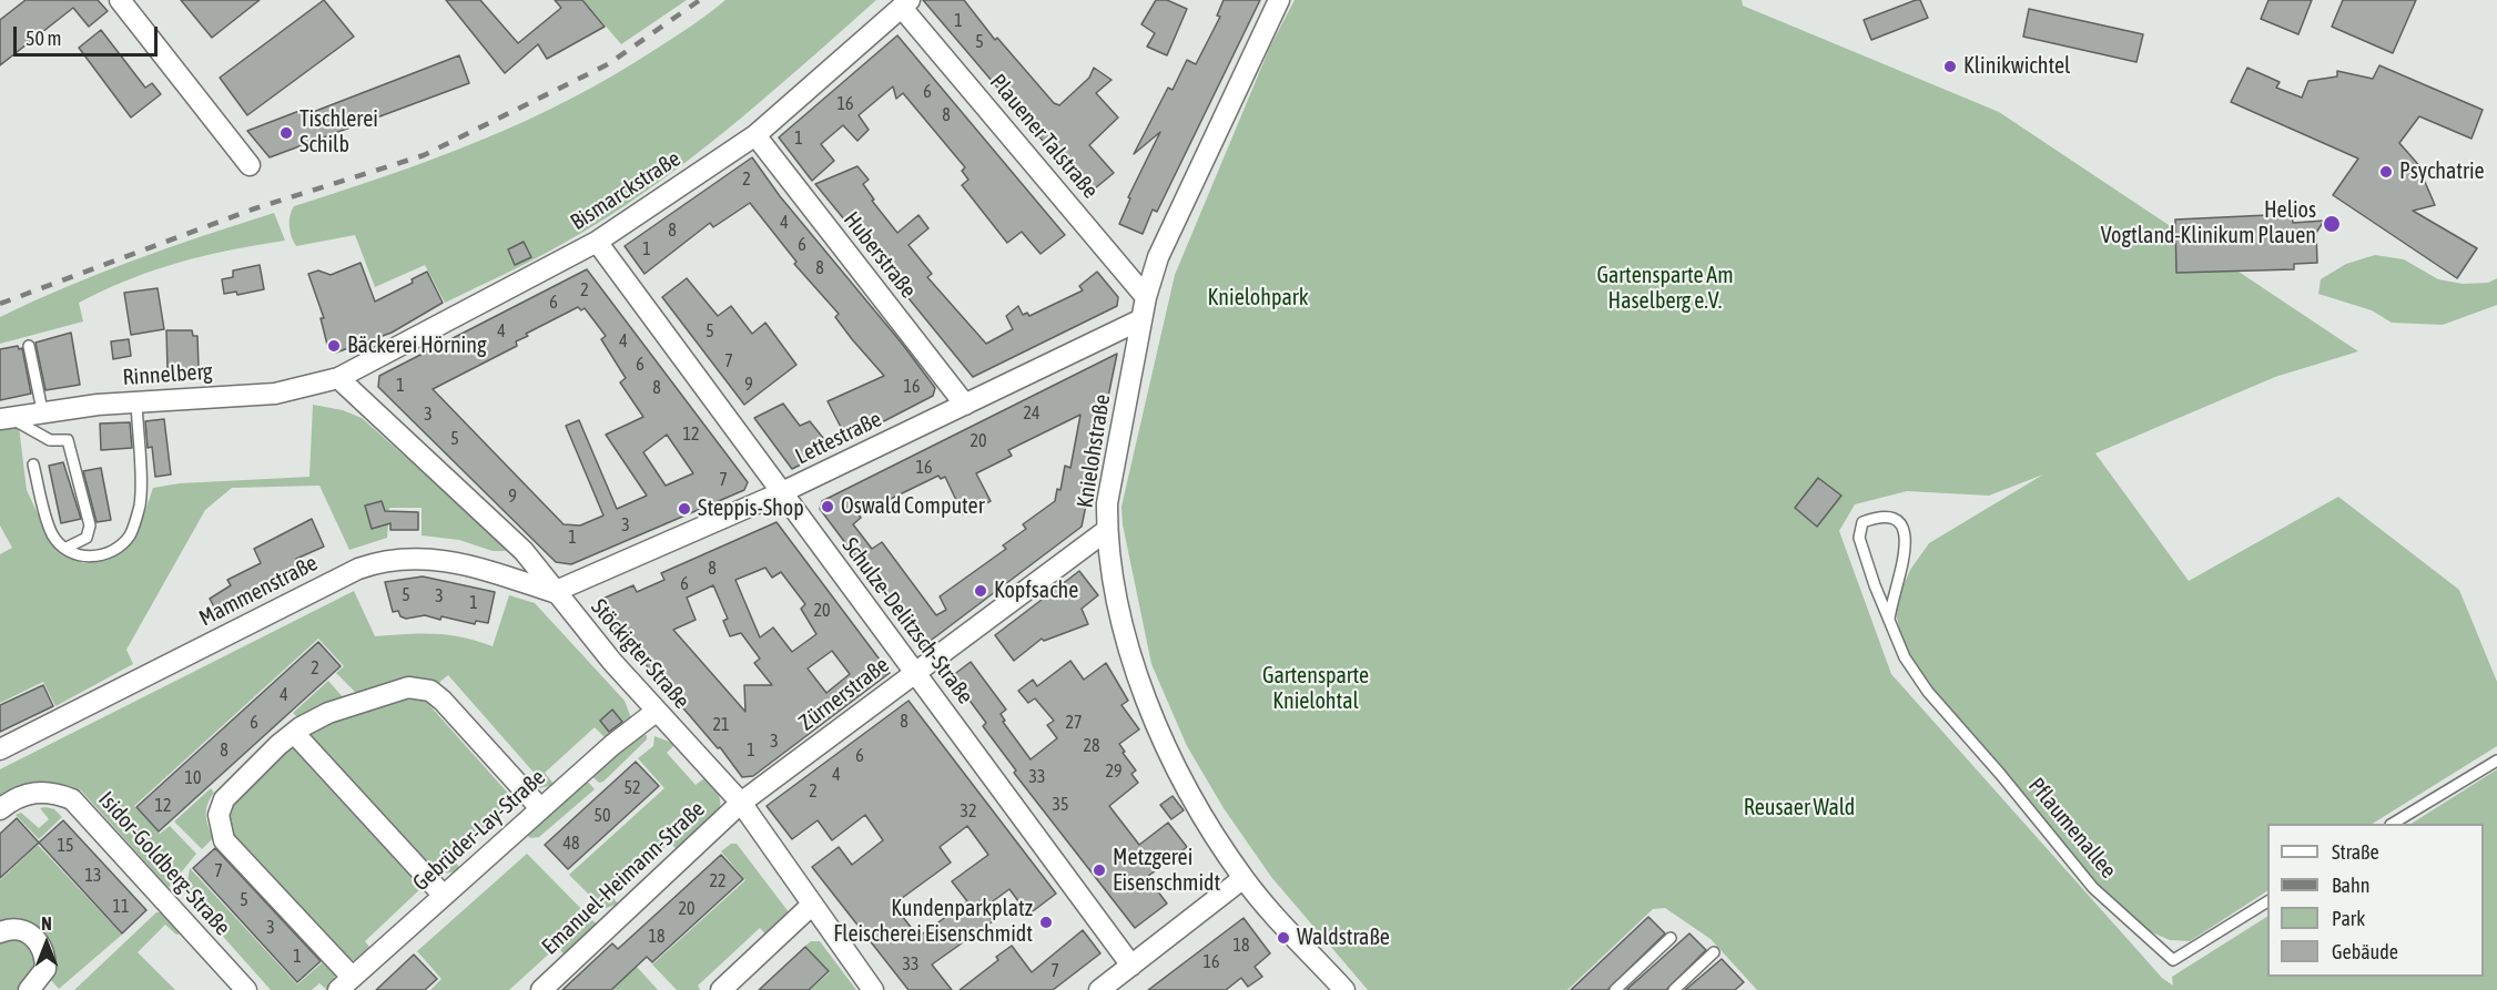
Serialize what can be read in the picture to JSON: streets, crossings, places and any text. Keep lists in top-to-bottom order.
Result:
{
  "streets": {
    "street": [
      "Plauener Talstraße",
      "Bismarckstraße",
      "Huberstraße",
      "Rinnelberg",
      "Lettestraße",
      "Knielohstraße",
      "Mammenstraße",
      "Schulze-Delitzsch-Straße",
      "Stöckigter Straße",
      "Zürnerstraße",
      "Gebrüder-Lay-Straße",
      "Isidor-Goldberg-Straße",
      "Emanuel-Heimann-Straße"
    ],
    "lane": ["Pflaumenallee"]
  },
  "crossings": [
    ["Plauener Talstraße", "Bismarckstraße"],
    ["Plauener Talstraße", "Knielohstraße"],
    ["Bismarckstraße", "Huberstraße"],
    ["Bismarckstraße", "Rinnelberg"],
    ["Bismarckstraße", "Schulze-Delitzsch-Straße"],
    ["Bismarckstraße", "Stöckigter Straße"],
    ["Huberstraße", "Lettestraße"],
    ["Rinnelberg", "Stöckigter Straße"],
    ["Lettestraße", "Knielohstraße"],
    ["Lettestraße", "Mammenstraße"],
    ["Lettestraße", "Schulze-Delitzsch-Straße"],
    ["Lettestraße", "Stöckigter Straße"],
    ["Knielohstraße", "Zürnerstraße"],
    ["Mammenstraße", "Stöckigter Straße"],
    ["Schulze-Delitzsch-Straße", "Zürnerstraße"],
    ["Stöckigter Straße", "Zürnerstraße"],
    ["Stöckigter Straße", "Gebrüder-Lay-Straße"],
    ["Stöckigter Straße", "Emanuel-Heimann-Straße"],
    ["Zürnerstraße", "Emanuel-Heimann-Straße"]
  ],
  "parks": [
    "Gartensparte Am Haselberg e.V.",
    "Knielohpark",
    "Gartensparte Knielohtal",
    "Reusaer Wald"
  ],
  "places": [
    "Klinikwichtel",
    "Tischlerei Schilb",
    "Psychatrie",
    "Helios Vogtland-Klinikum Plauen",
    "Bäckerei Hörning",
    "Oswald Computer",
    "Steppis-Shop",
    "Kopfsache",
    "Metzgerei Eisenschmidt",
    "Kundenparkplatz Fleischerei Eisenschmidt",
    "Waldstraße"
  ],
  "house_numbers": [
    "1",
    "5",
    "6",
    "16",
    "8",
    "1",
    "2",
    "4",
    "8",
    "6",
    "1",
    "8",
    "2",
    "6",
    "4",
    "5",
    "4",
    "7",
    "6",
    "9",
    "1",
    "16",
    "8",
    "24",
    "3",
    "12",
    "5",
    "20",
    "16",
    "7",
    "9",
    "3",
    "1",
    "8",
    "6",
    "5",
    "3",
    "1",
    "20",
    "2",
    "4",
    "8",
    "6",
    "27",
    "21",
    "3",
    "28",
    "8",
    "1",
    "6",
    "29",
    "4",
    "33",
    "10",
    "52",
    "2",
    "35",
    "12",
    "32",
    "50",
    "48",
    "15",
    "7",
    "13",
    "22",
    "5",
    "11",
    "20",
    "3",
    "18",
    "18",
    "1",
    "16",
    "33",
    "7"
  ],
  "legend": [
    "Straße",
    "Bahn",
    "Park",
    "Gebäude"
  ],
  "scale_bar": "50 m",
  "north": "top"
}
